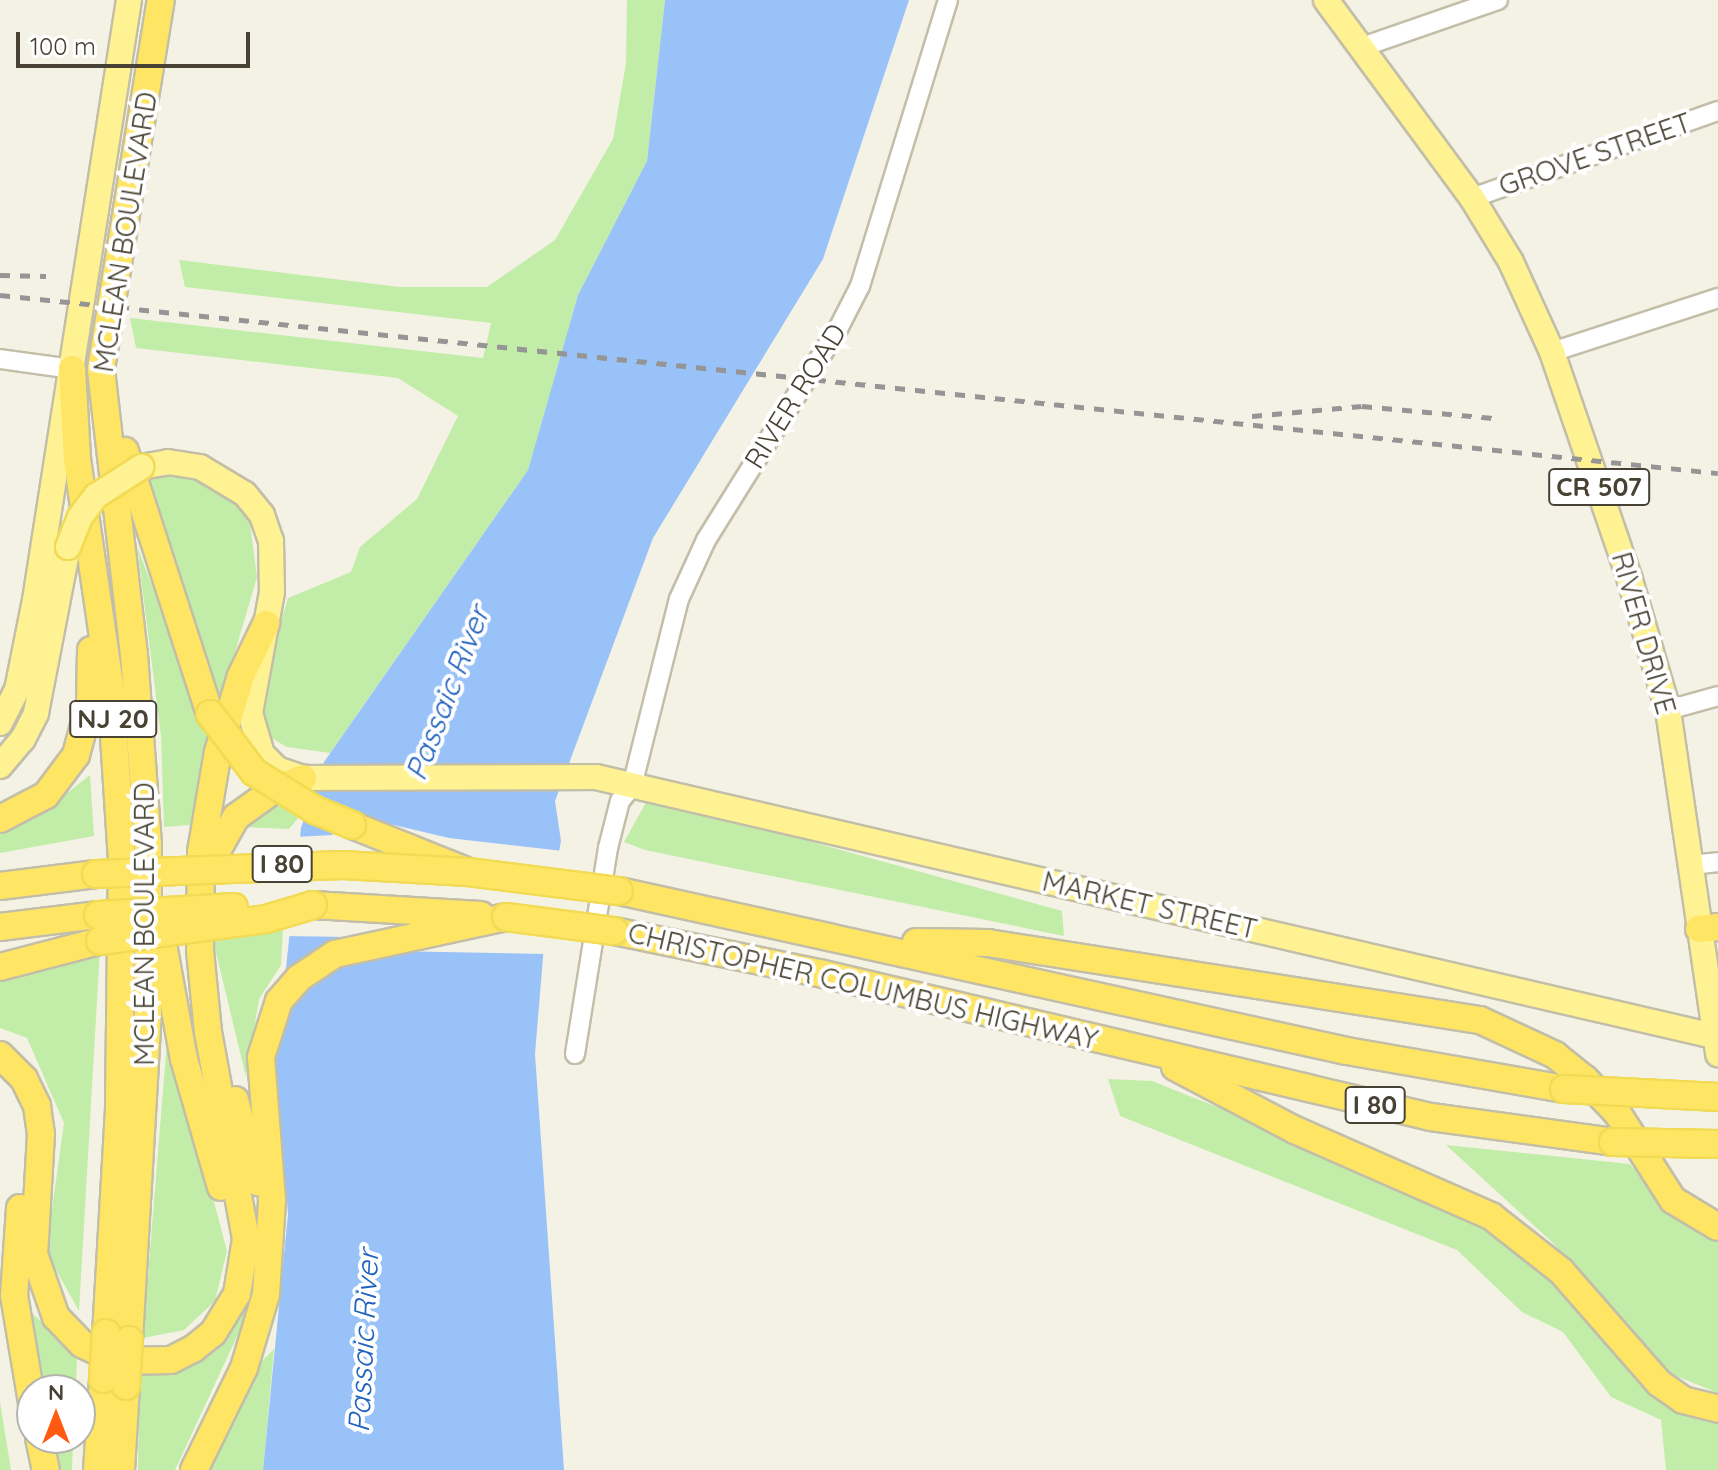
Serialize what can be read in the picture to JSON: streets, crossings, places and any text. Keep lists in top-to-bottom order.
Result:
{
  "streets": {
    "highway": [
      "MCLEAN BOULEVARD",
      "NJ 20",
      "I 80",
      "CHRISTOPHER COLUMBUS HIGHWAY"
    ],
    "main road": ["CR 507", "RIVER DRIVE", "MARKET STREET"],
    "street": ["GROVE STREET", "RIVER ROAD"]
  },
  "crossings": [
    ["GROVE STREET", "RIVER DRIVE"],
    ["RIVER ROAD", "MARKET STREET"],
    ["RIVER DRIVE", "MARKET STREET"]
  ],
  "water": ["Passaic River"],
  "scale_bar": "100 m",
  "north": "top"
}
